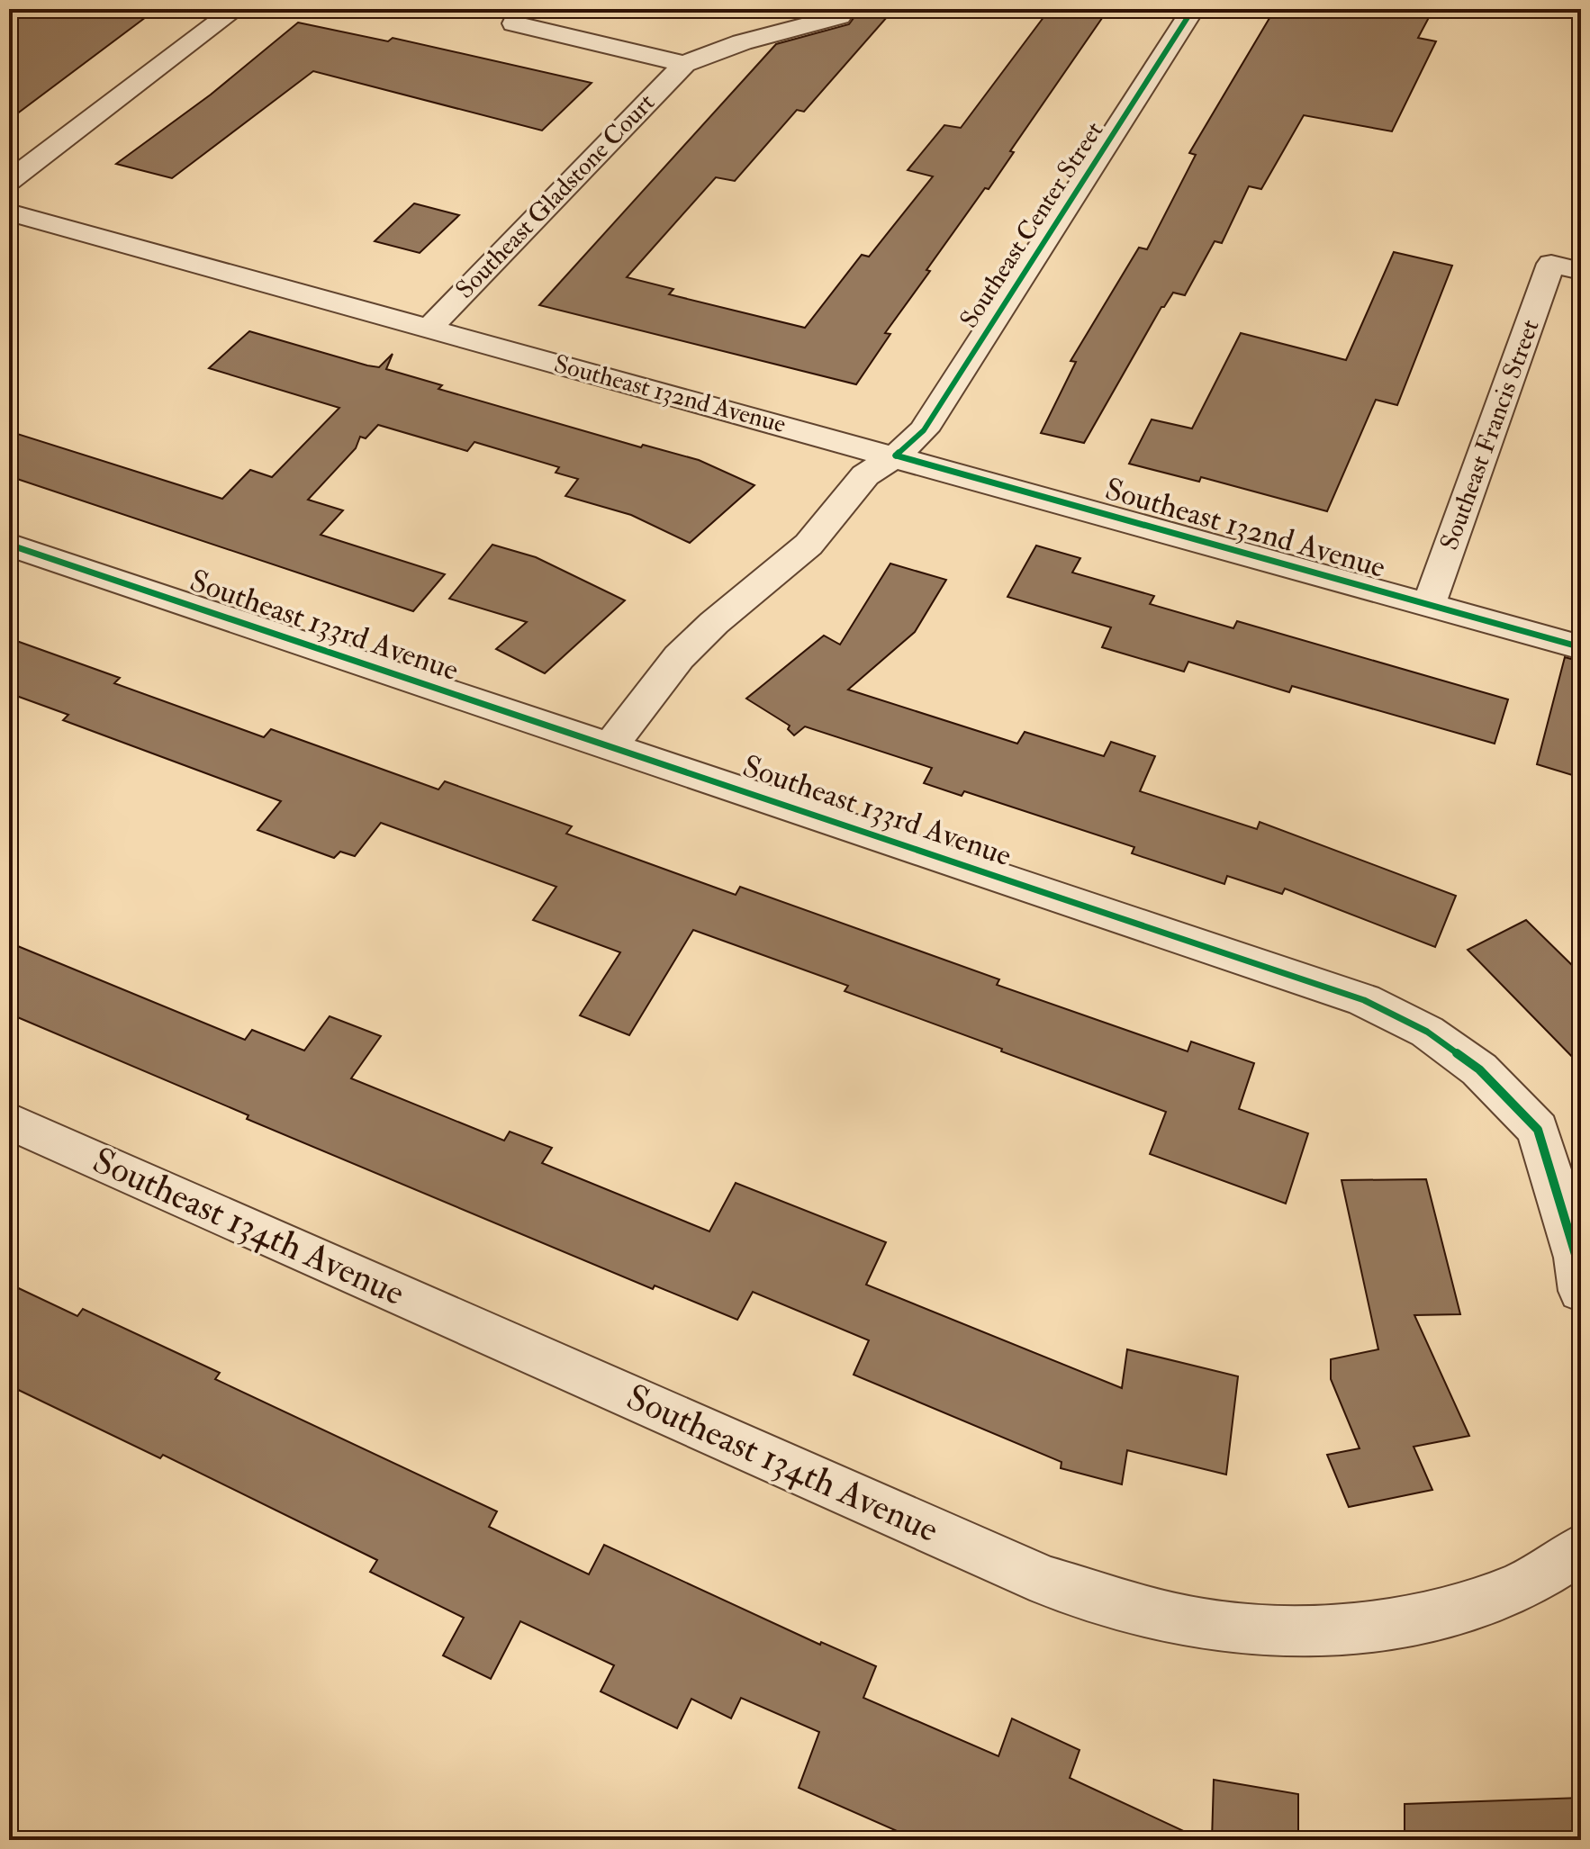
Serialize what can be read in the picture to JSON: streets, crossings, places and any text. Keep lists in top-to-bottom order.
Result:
{
  "streets": {
    "street": [
      "Southeast Gladstone Court",
      "Southeast Center Street",
      "Southeast 132nd Avenue",
      "Southeast Francis Street",
      "Southeast 133rd Avenue",
      "Southeast 134th Avenue"
    ]
  },
  "crossings": [
    ["Southeast Gladstone Court", "Southeast 132nd Avenue"],
    ["Southeast Center Street", "Southeast 132nd Avenue"],
    ["Southeast Center Street", "Southeast 133rd Avenue"],
    ["Southeast 132nd Avenue", "Southeast Francis Street"]
  ]
}
